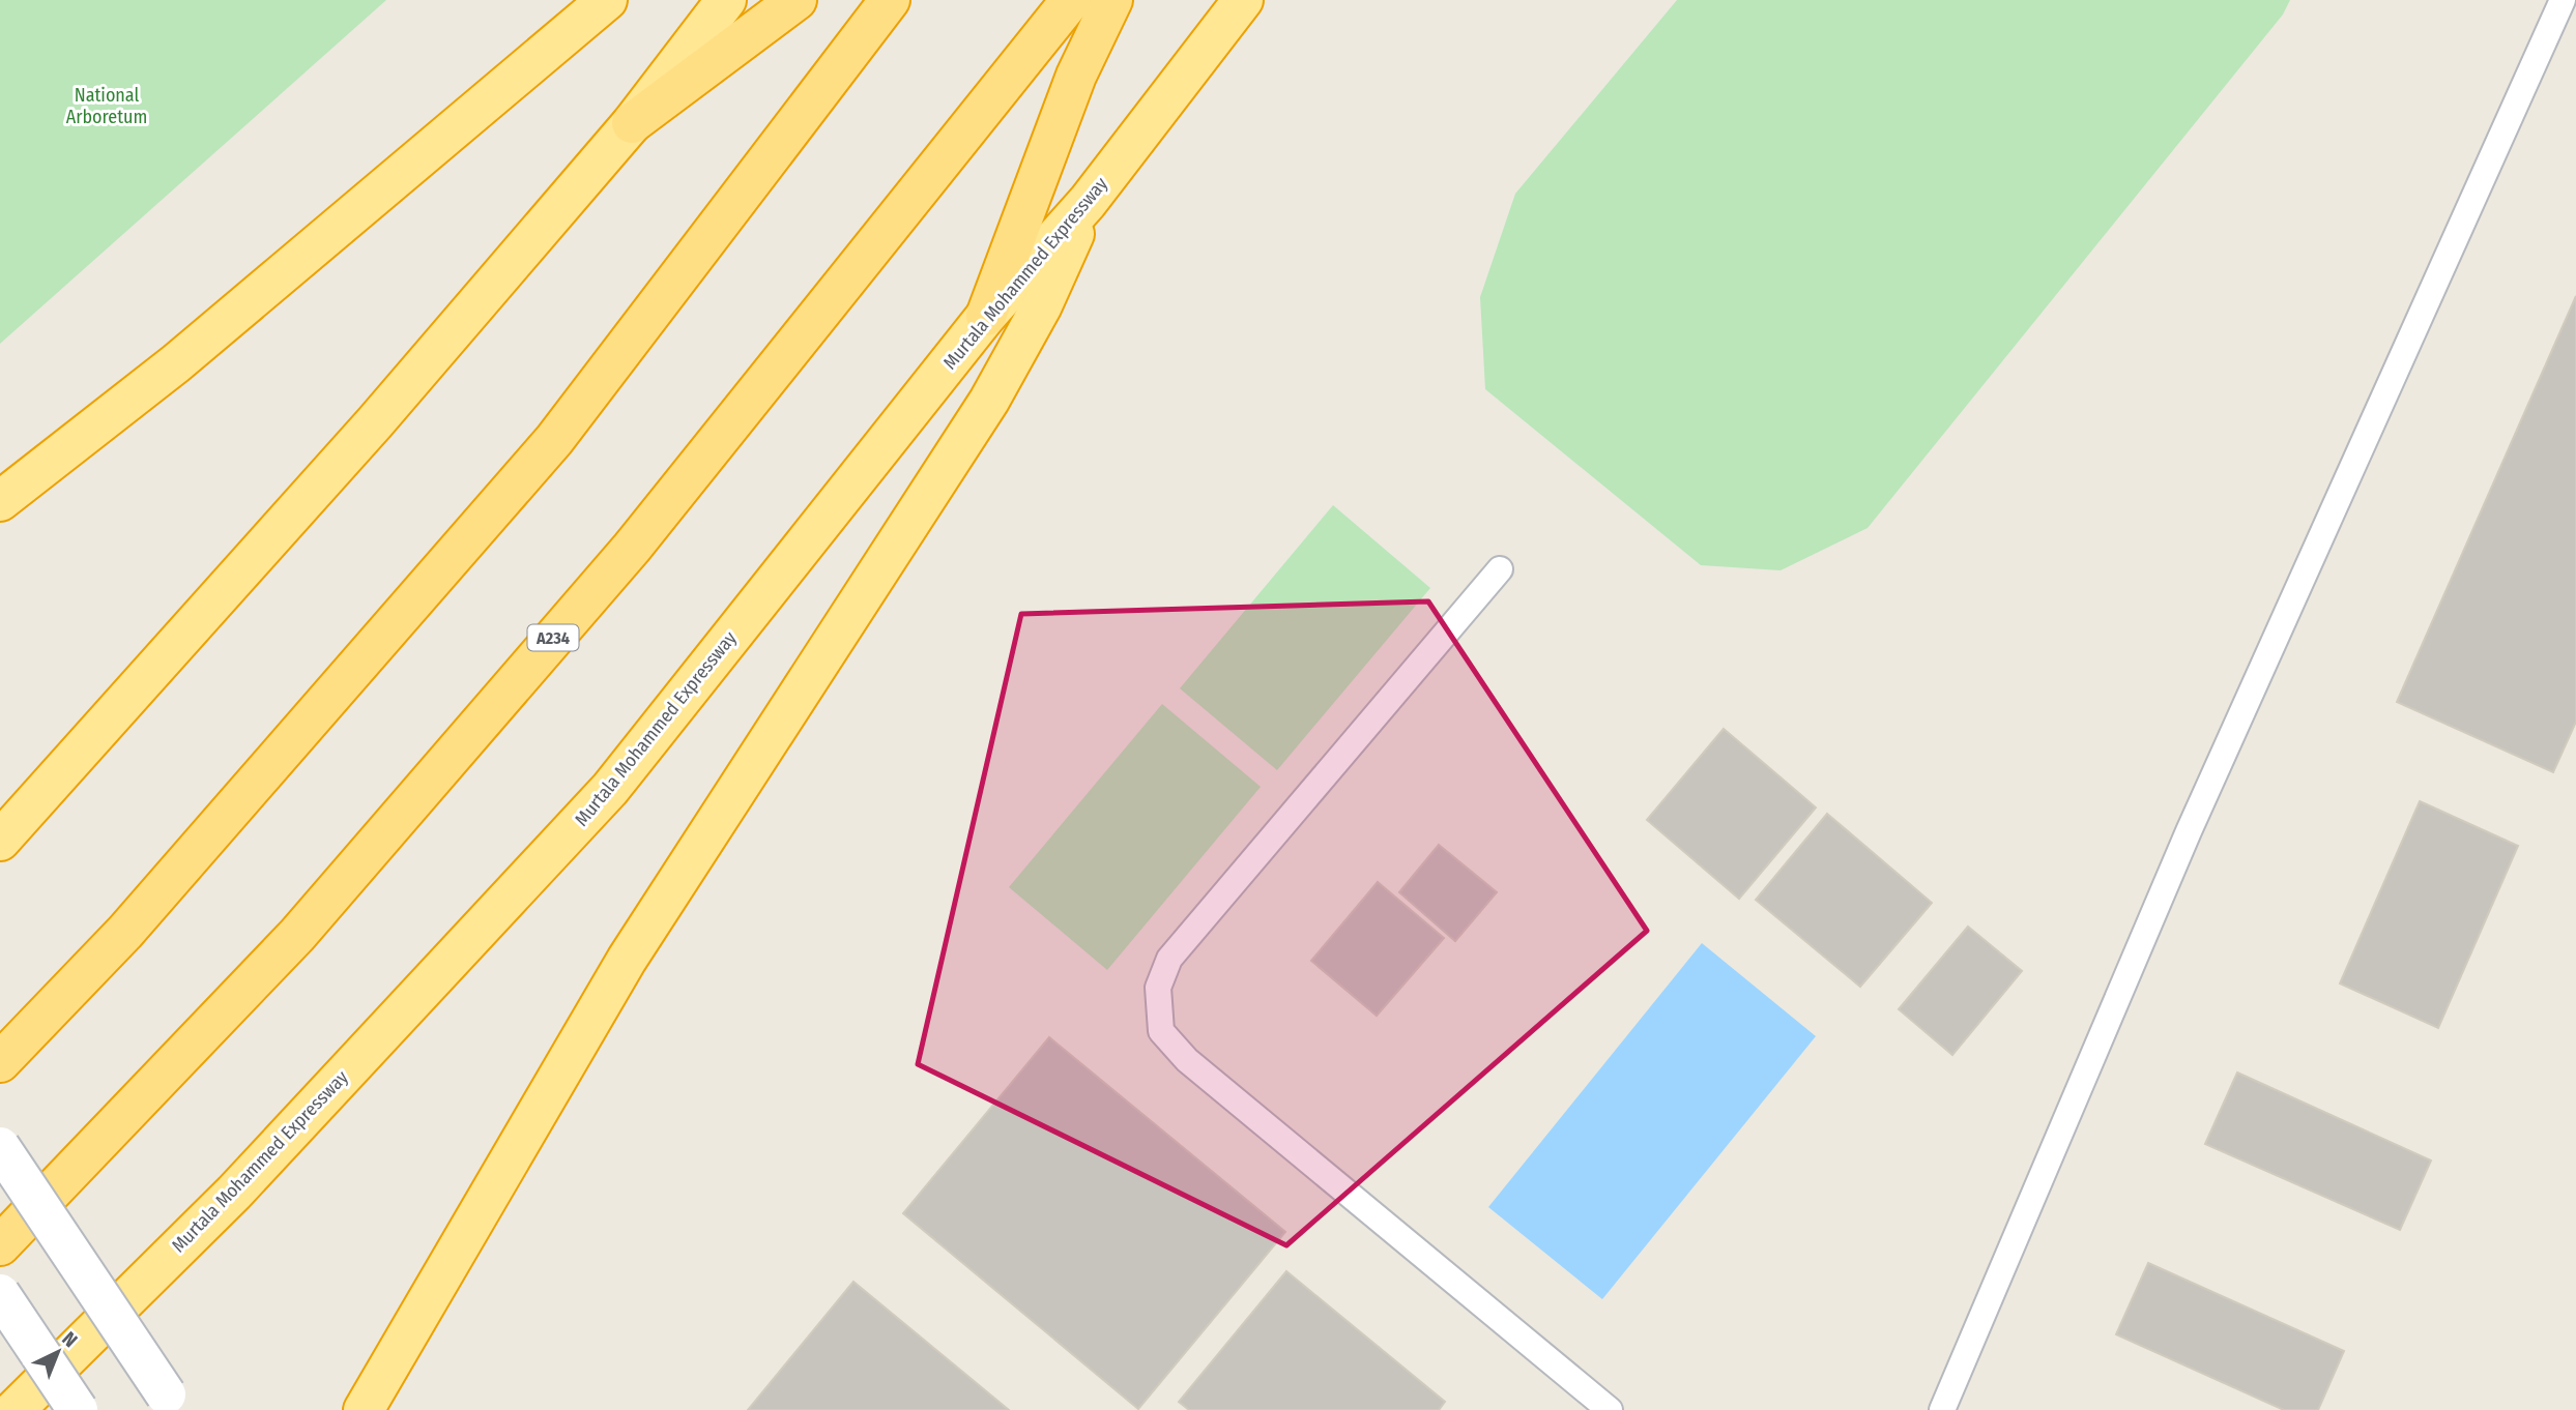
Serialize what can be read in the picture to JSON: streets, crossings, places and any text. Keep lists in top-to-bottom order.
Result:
{
  "streets": {
    "highway": ["Murtala Mohammed Expressway", "A234"]
  },
  "parks": ["National Arboretum"],
  "north": "top right"
}
